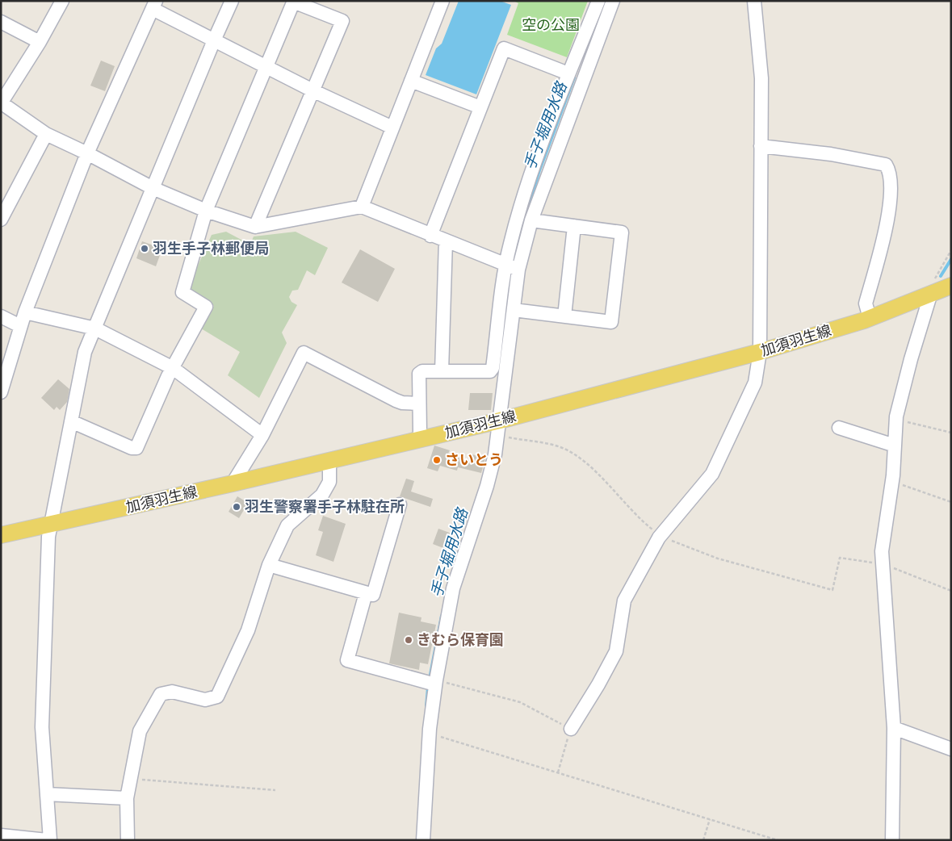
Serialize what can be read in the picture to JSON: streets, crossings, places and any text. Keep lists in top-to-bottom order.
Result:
{
  "streets": {
    "main road": ["加須羽生線"]
  },
  "water": ["手子堀用水路"],
  "parks": ["空の公園"],
  "places": [
    "羽生手子林郵便局",
    "さいとう",
    "羽生警察署手子林駐在所",
    "きむら保育園"
  ]
}
